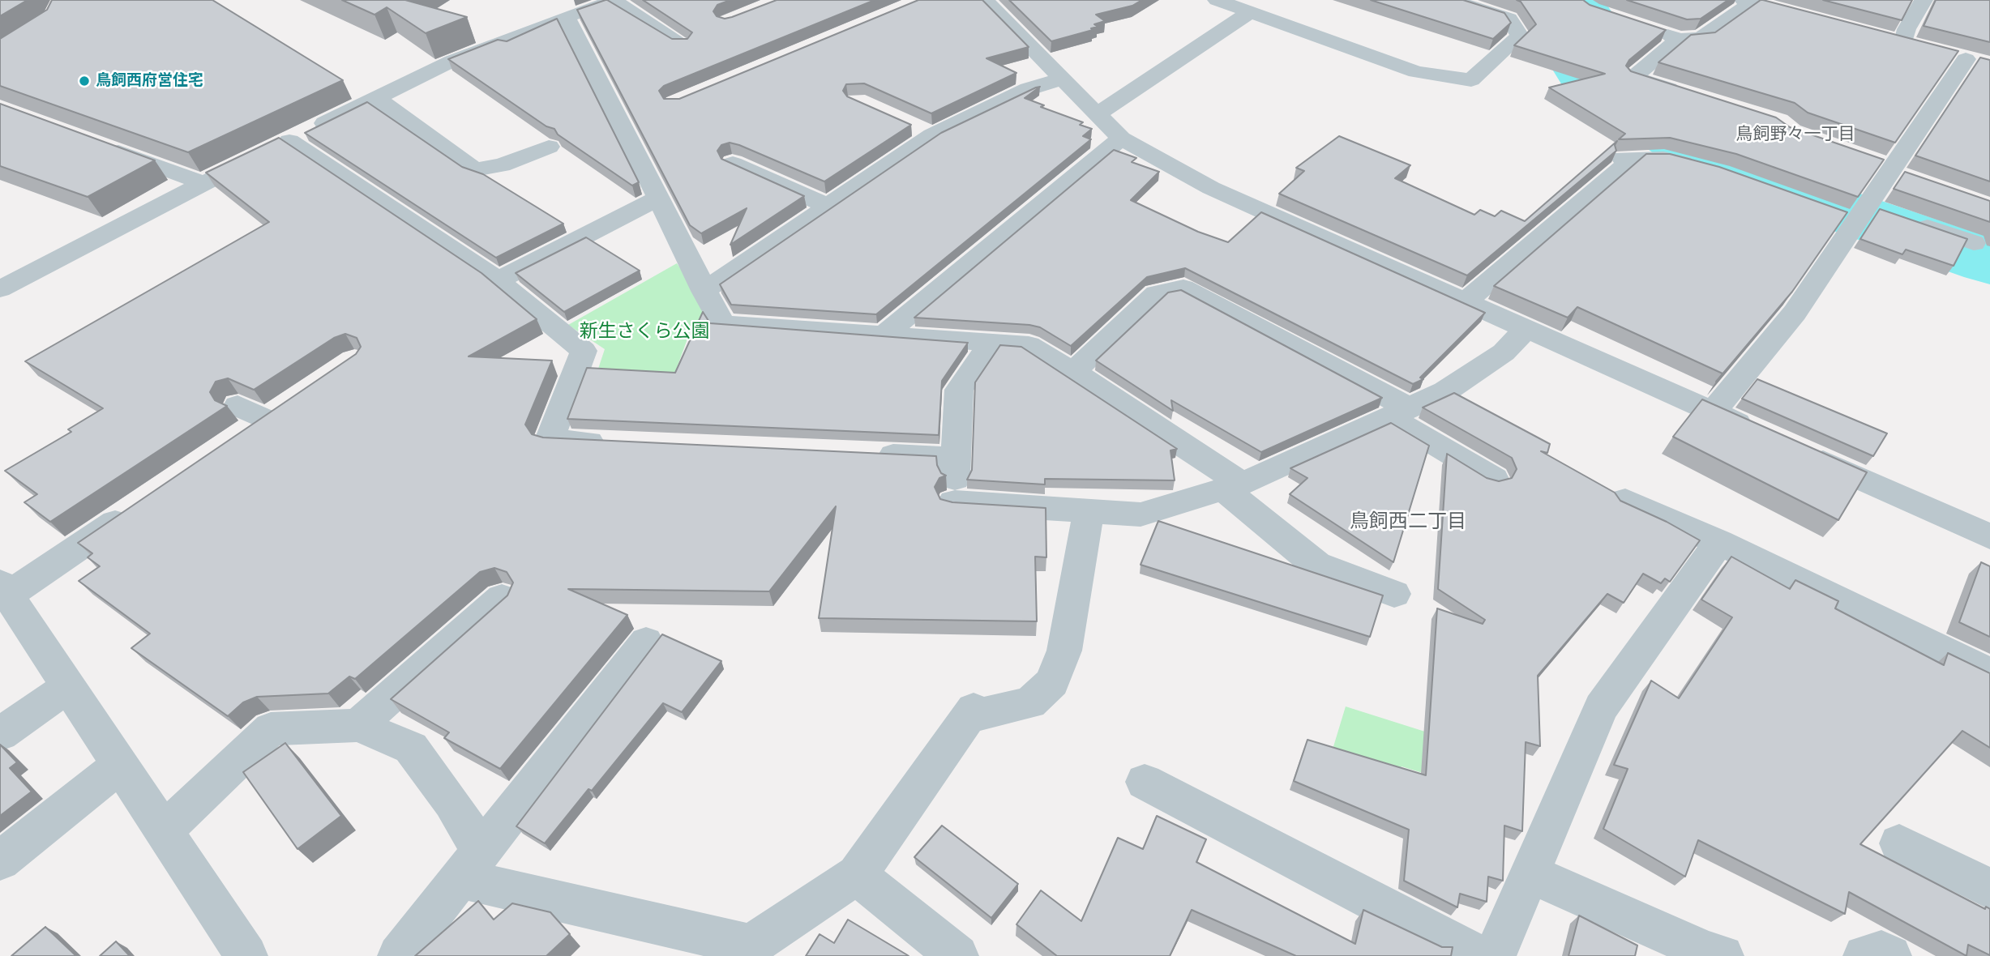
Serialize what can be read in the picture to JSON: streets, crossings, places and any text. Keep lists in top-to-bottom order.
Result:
{
  "districts": ["鳥飼野々一丁目", "鳥飼西二丁目"],
  "parks": ["新生さくら公園"],
  "places": ["鳥飼西府営住宅"]
}
